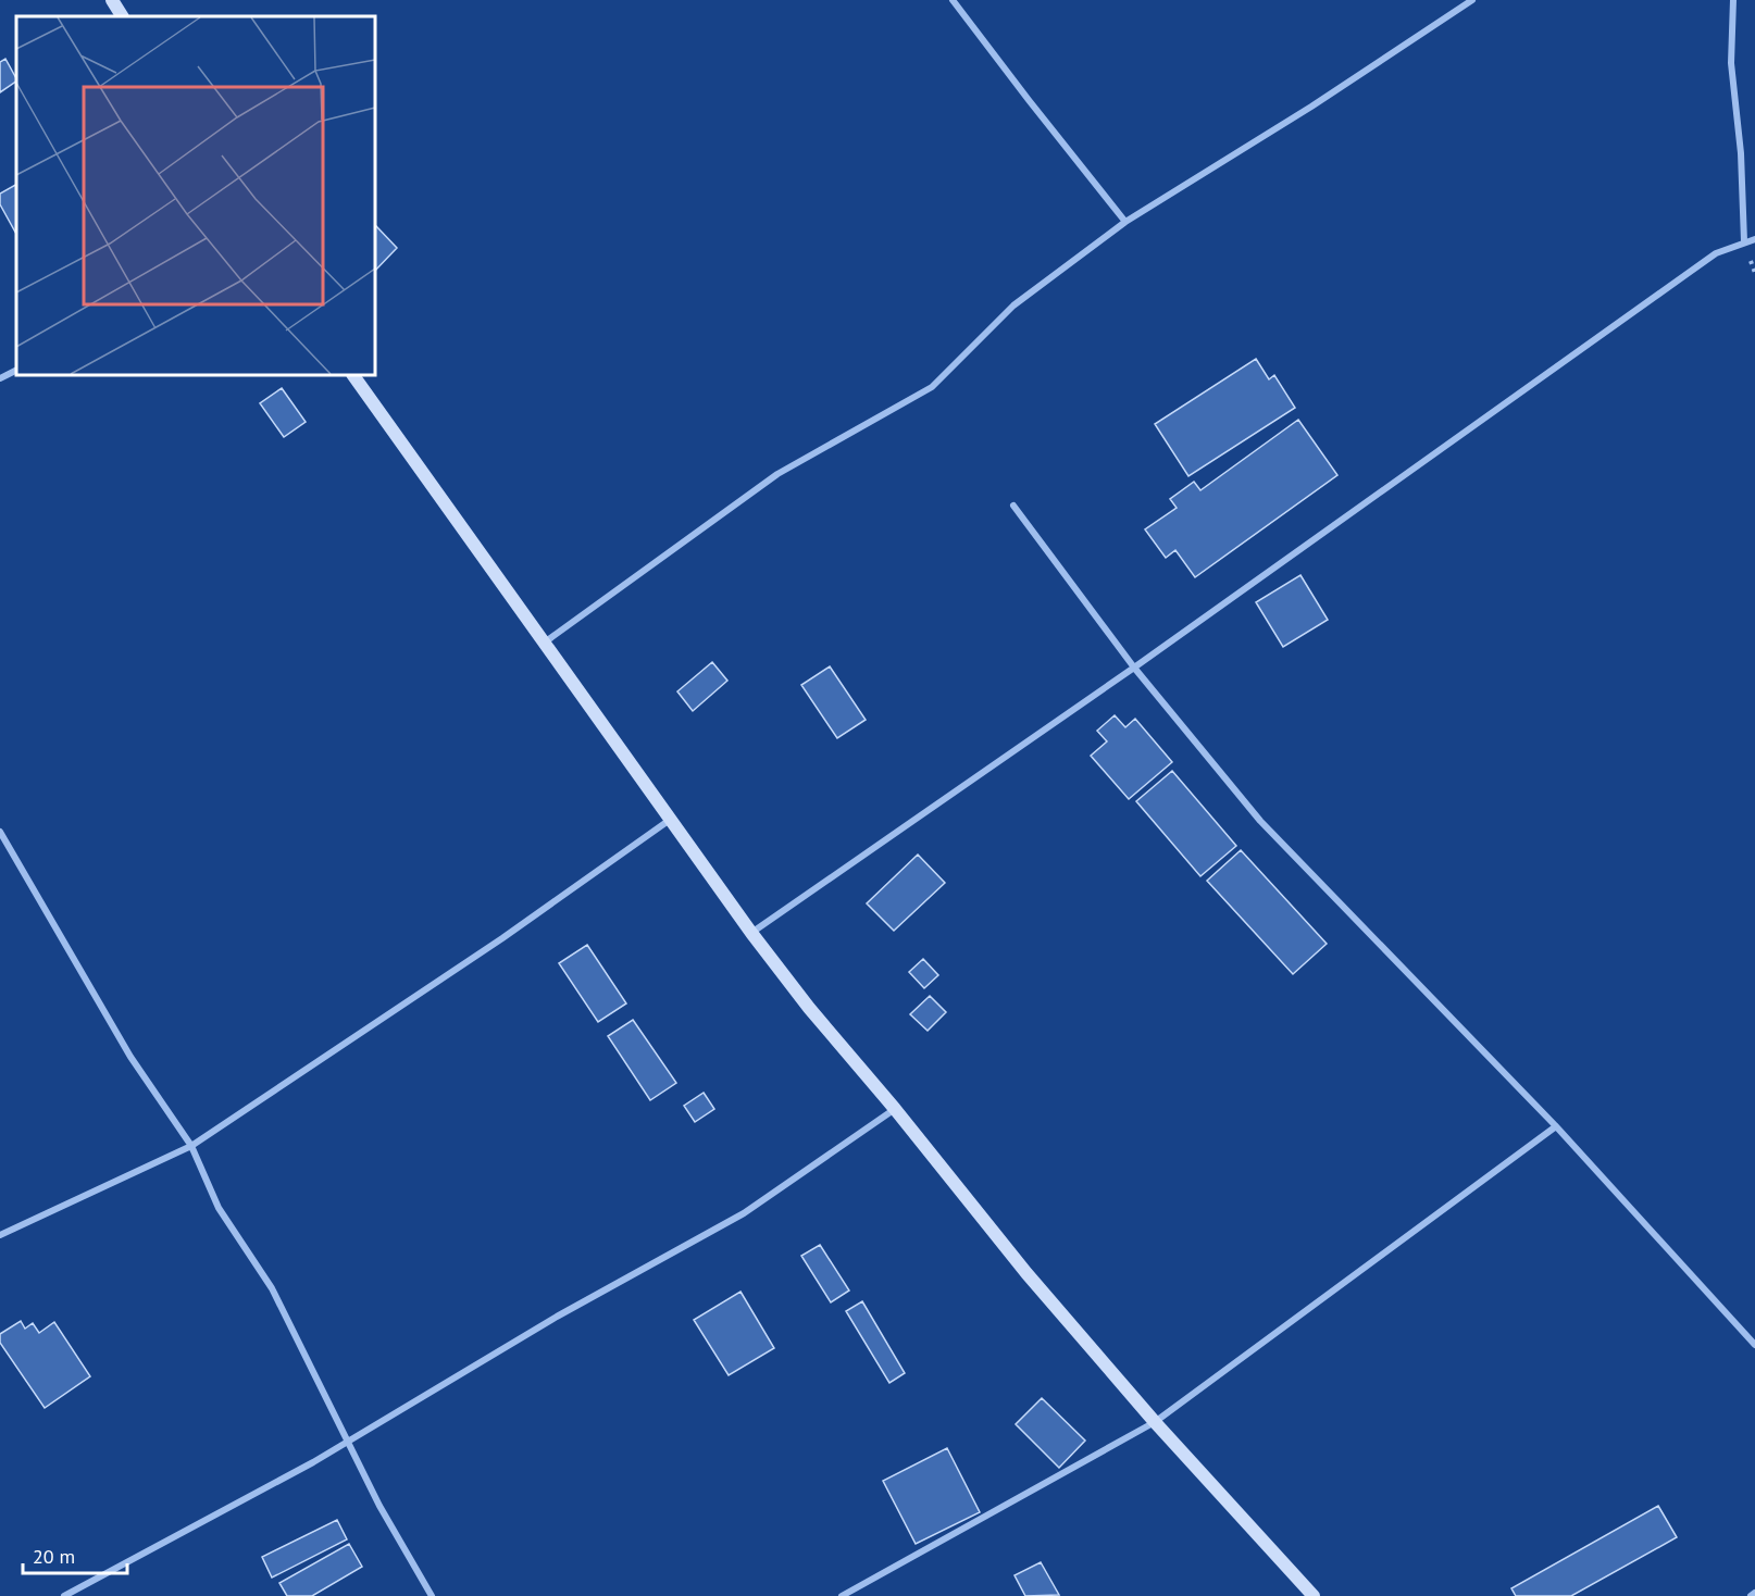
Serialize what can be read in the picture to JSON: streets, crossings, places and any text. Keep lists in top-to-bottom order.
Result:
{
  "scale_bar": "20 m"
}
